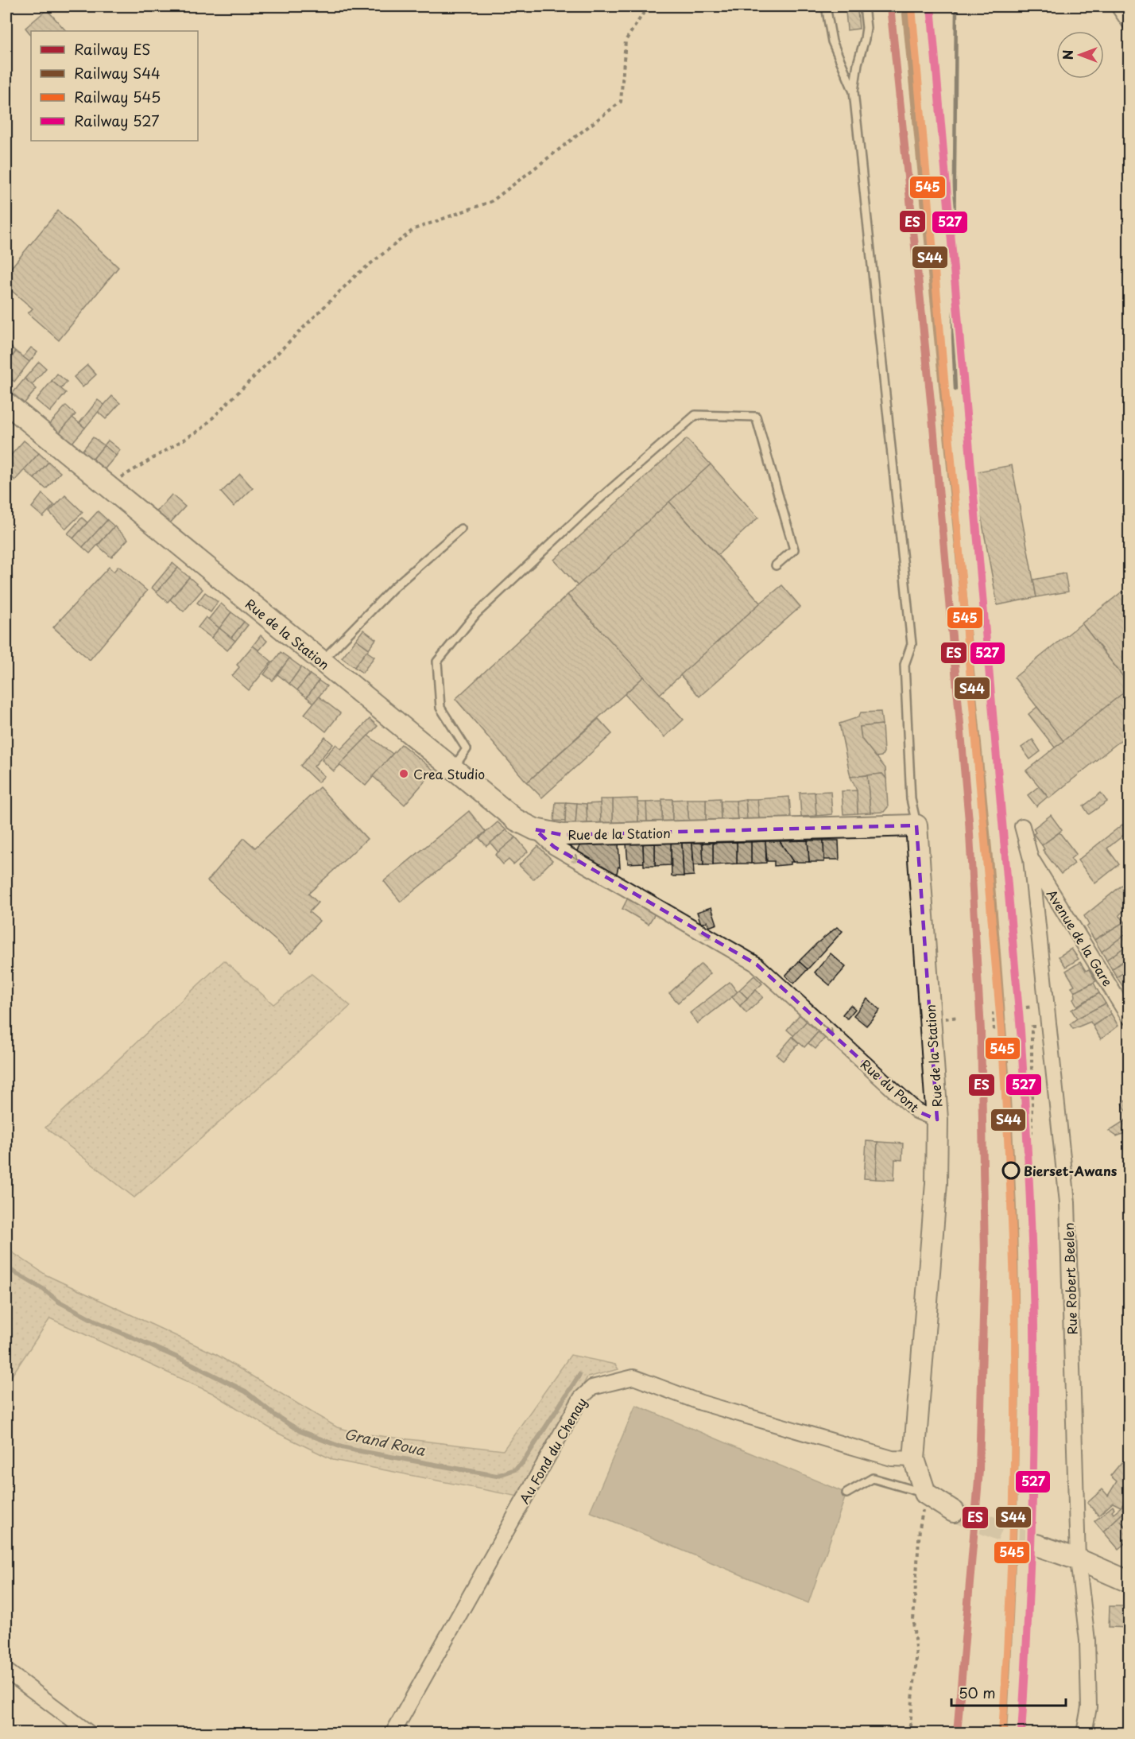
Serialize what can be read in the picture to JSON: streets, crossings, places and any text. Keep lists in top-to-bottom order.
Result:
{
  "streets": {
    "street": [
      "Rue de la Station",
      "Avenue de la Gare",
      "Rue du Pont",
      "Rue Robert Beelen",
      "Au Fond du Chenay"
    ]
  },
  "crossings": [
    ["Rue de la Station", "Rue du Pont"],
    ["Avenue de la Gare", "Rue Robert Beelen"]
  ],
  "one_way": ["Rue du Pont"],
  "water": ["Grand Roua"],
  "places": ["Crea Studio", "Bierset-Awans"],
  "lines": [
    "rail line ES",
    "rail line S44",
    "rail line 527",
    "rail line 545"
  ],
  "legend": [
    "Railway ES",
    "Railway S44",
    "Railway 545",
    "Railway 527"
  ],
  "scale_bar": "50 m",
  "north": "left"
}
